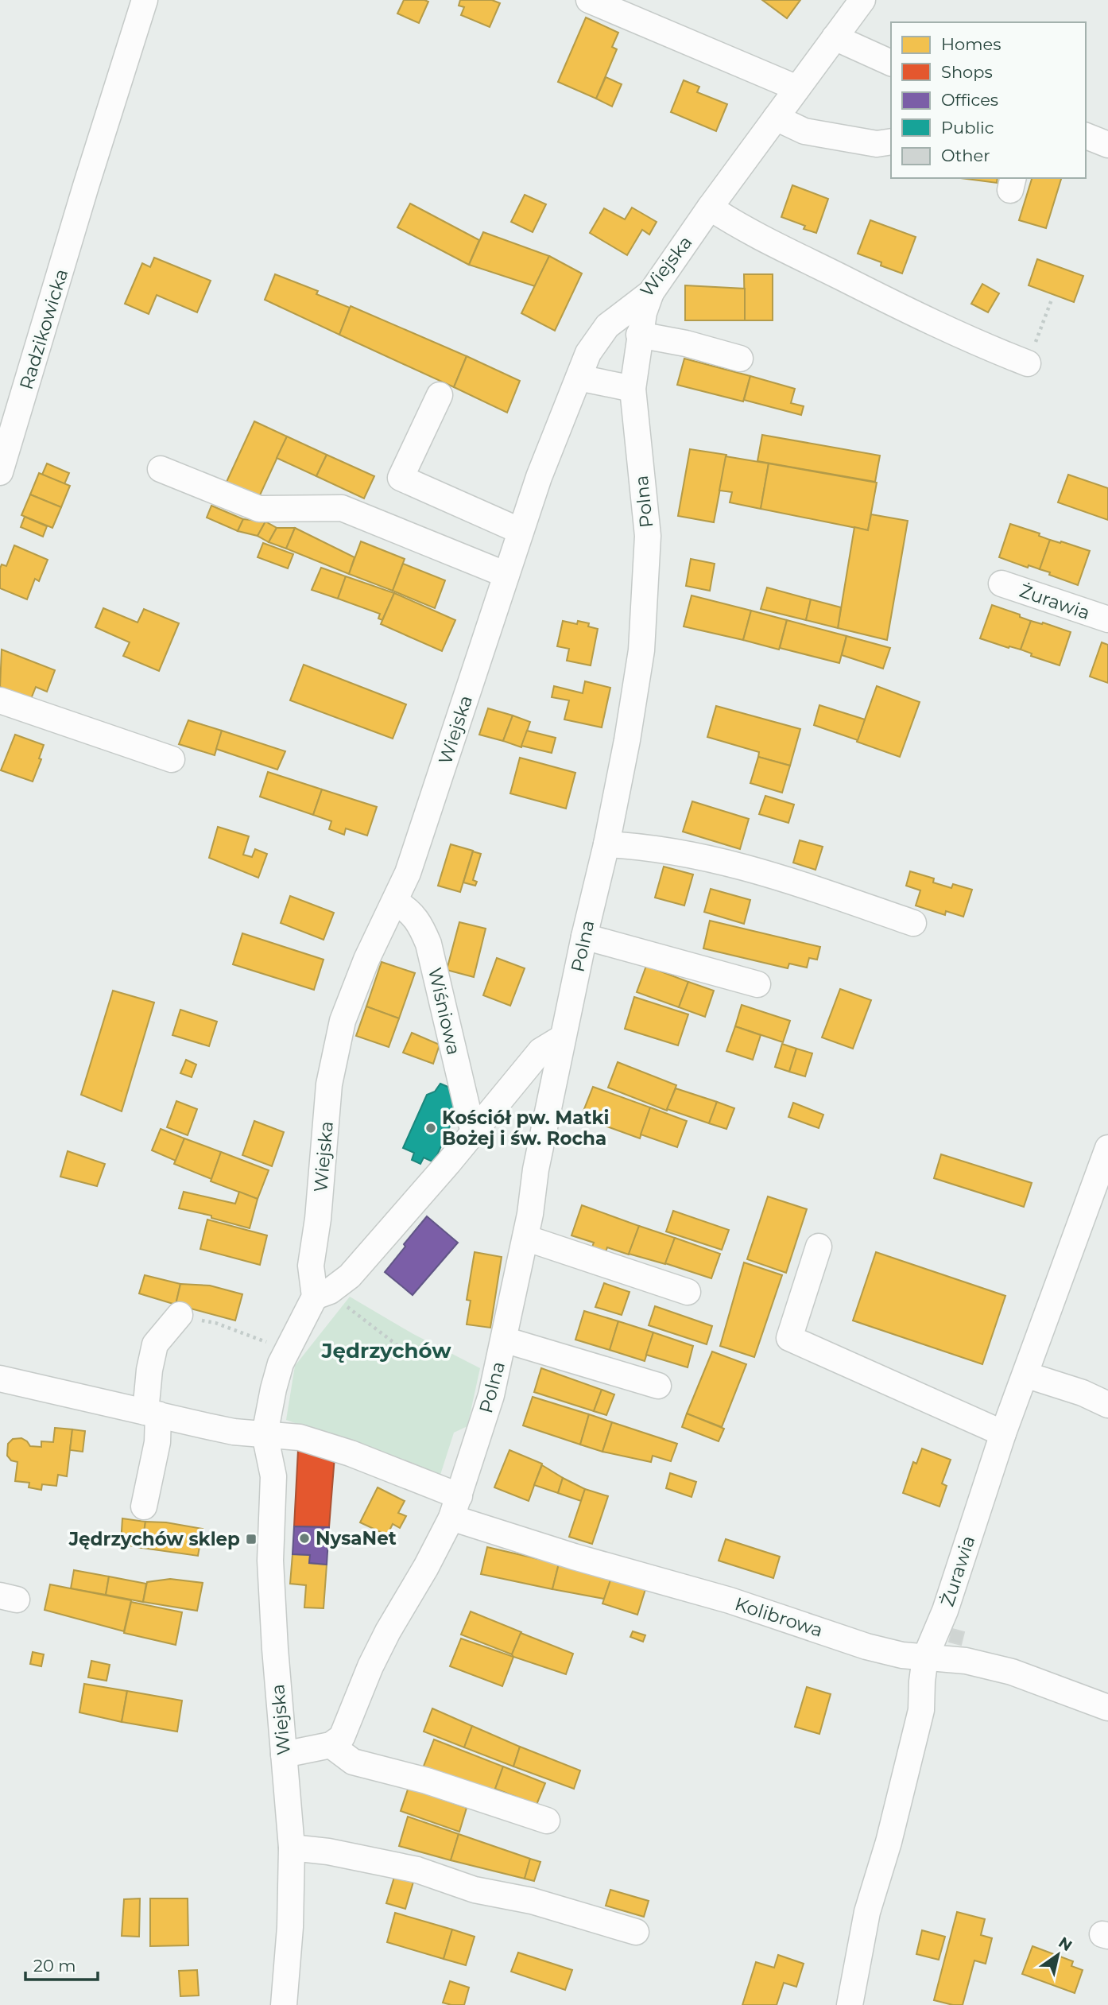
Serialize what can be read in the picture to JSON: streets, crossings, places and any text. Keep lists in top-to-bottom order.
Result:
{
  "streets": {
    "street": [
      "Wiejska",
      "Radzikowicka",
      "Polna",
      "Żurawia",
      "Wiśniowa",
      "Kolibrowa"
    ]
  },
  "crossings": [
    ["Wiejska", "Polna"],
    ["Wiejska", "Wiśniowa"],
    ["Polna", "Kolibrowa"],
    ["Żurawia", "Kolibrowa"]
  ],
  "districts": ["Jędrzychów"],
  "places": {
    "other": ["Kościół pw. Matki Bożej i św. Rocha", "NysaNet"],
    "transit": ["Jędrzychów sklep"]
  },
  "legend": [
    "Homes",
    "Shops",
    "Offices",
    "Public",
    "Other"
  ],
  "scale_bar": "20 m",
  "north": "top right"
}
